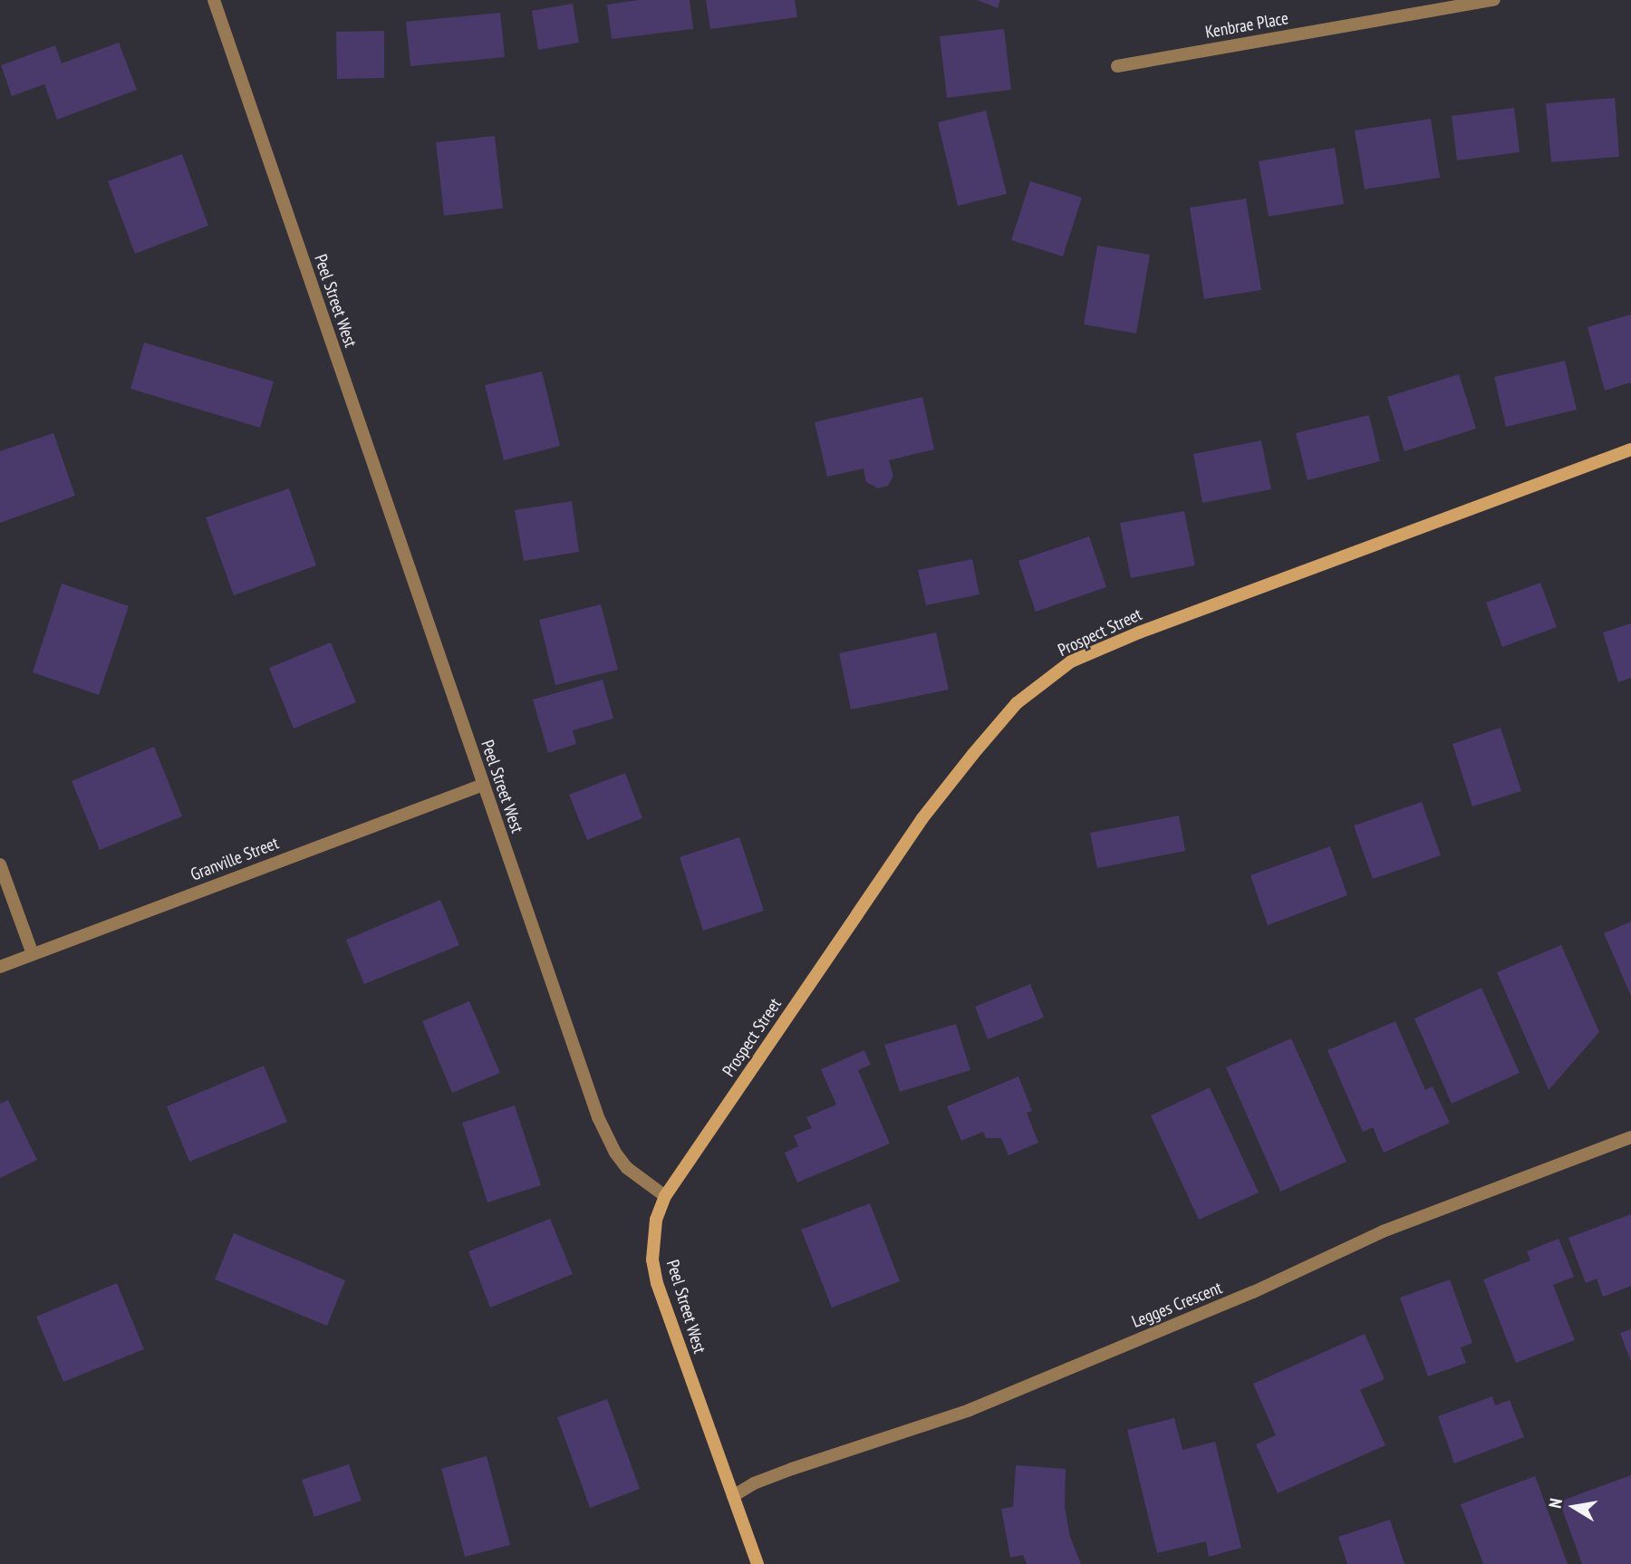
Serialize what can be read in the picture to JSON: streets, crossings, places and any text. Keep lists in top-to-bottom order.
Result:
{
  "streets": {
    "street": [
      "Kenbrae Place",
      "Peel Street West",
      "Prospect Street",
      "Granville Street",
      "Legges Crescent"
    ]
  },
  "crossings": [
    ["Peel Street West", "Prospect Street"],
    ["Peel Street West", "Granville Street"],
    ["Peel Street West", "Legges Crescent"]
  ],
  "north": "left"
}
